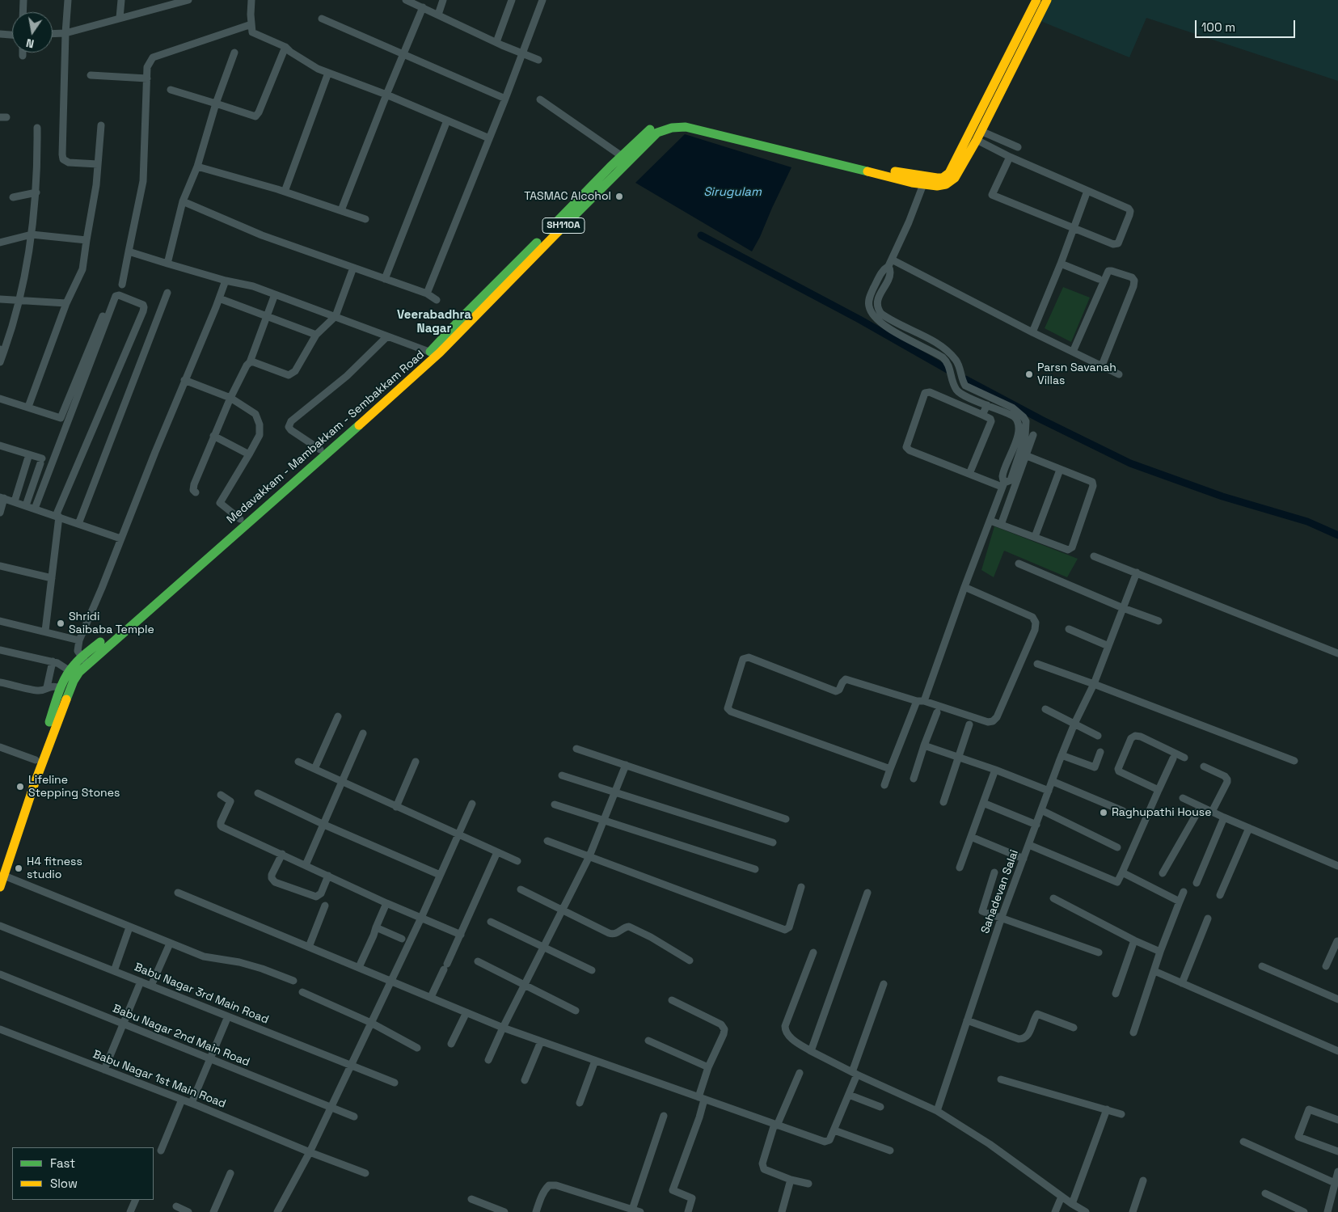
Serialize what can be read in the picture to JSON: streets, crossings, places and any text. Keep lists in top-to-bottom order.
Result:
{
  "streets": {
    "main road": ["SH110A", "Medavakkam - Mambakkam - Sembakkam Road"],
    "street": [
      "Sahadevan Salai",
      "Babu Nagar 3rd Main Road",
      "Babu Nagar 2nd Main Road",
      "Babu Nagar 1st Main Road"
    ]
  },
  "districts": ["Veerabadhra Nagar"],
  "water": ["Sirugulam"],
  "places": [
    "TASMAC Alcohol",
    "Parsn Savanah Villas",
    "Shridi Saibaba Temple",
    "Lifeline Stepping Stones",
    "Raghupathi House",
    "H4 fitness studio"
  ],
  "legend": ["Fast", "Slow"],
  "scale_bar": "100 m",
  "north": "bottom"
}
